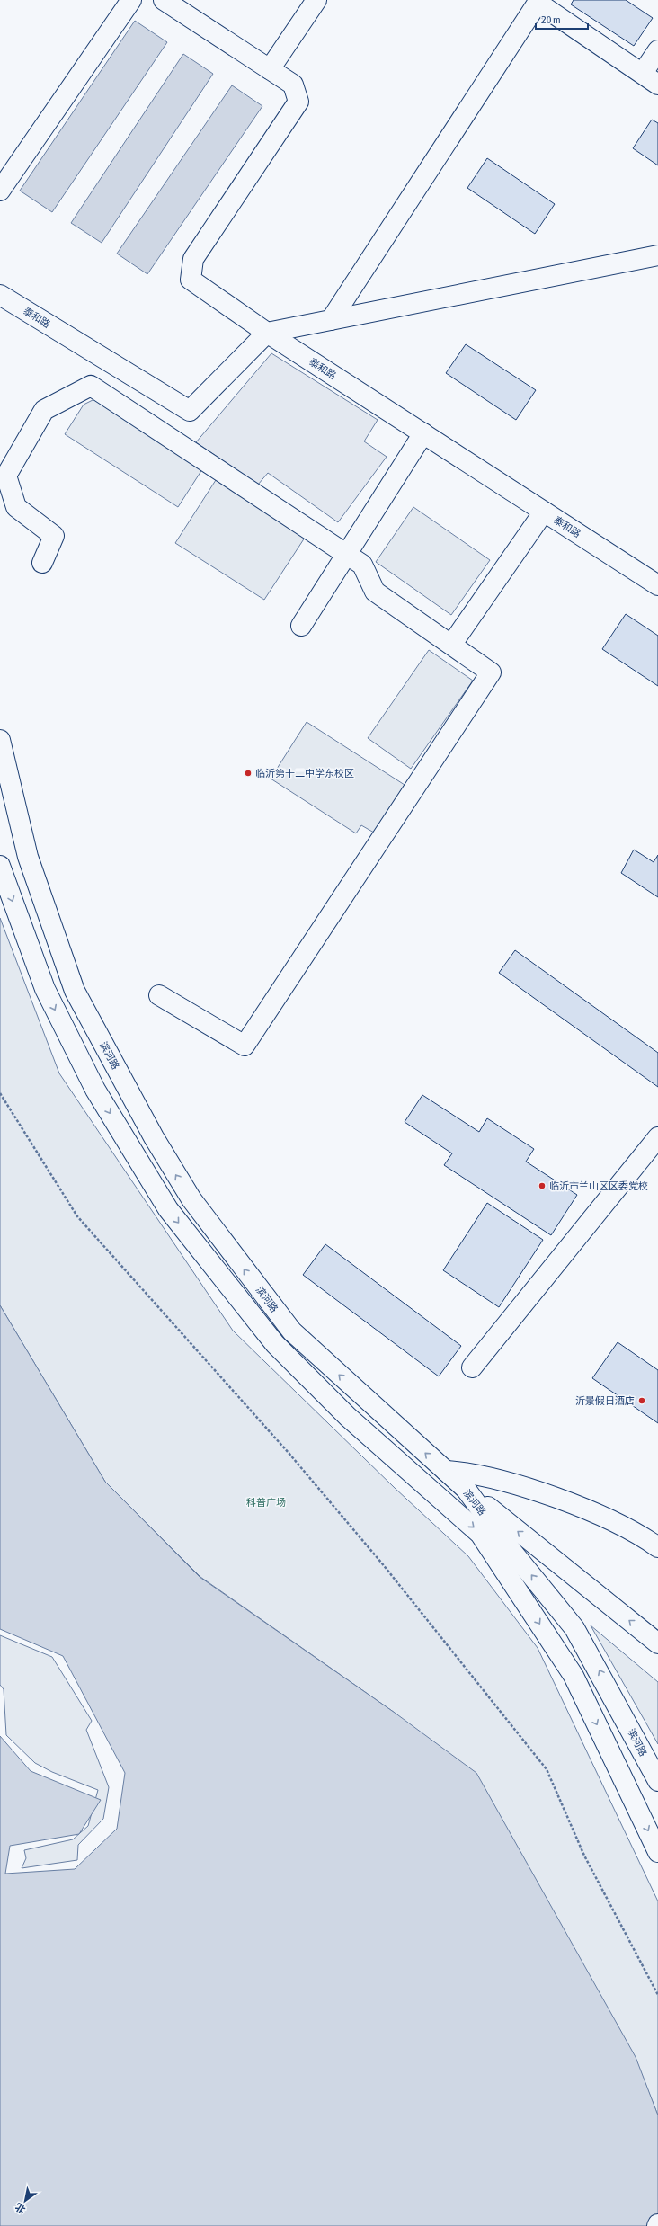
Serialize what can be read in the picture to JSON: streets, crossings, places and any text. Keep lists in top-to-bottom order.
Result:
{
  "streets": {
    "main road": ["泰和路", "滨河路"]
  },
  "parks": ["科普广场"],
  "places": ["临沂第十二中学东校区", "临沂市兰山区区委党校", "沂景假日酒店"],
  "scale_bar": "20 m",
  "north": "bottom left"
}
